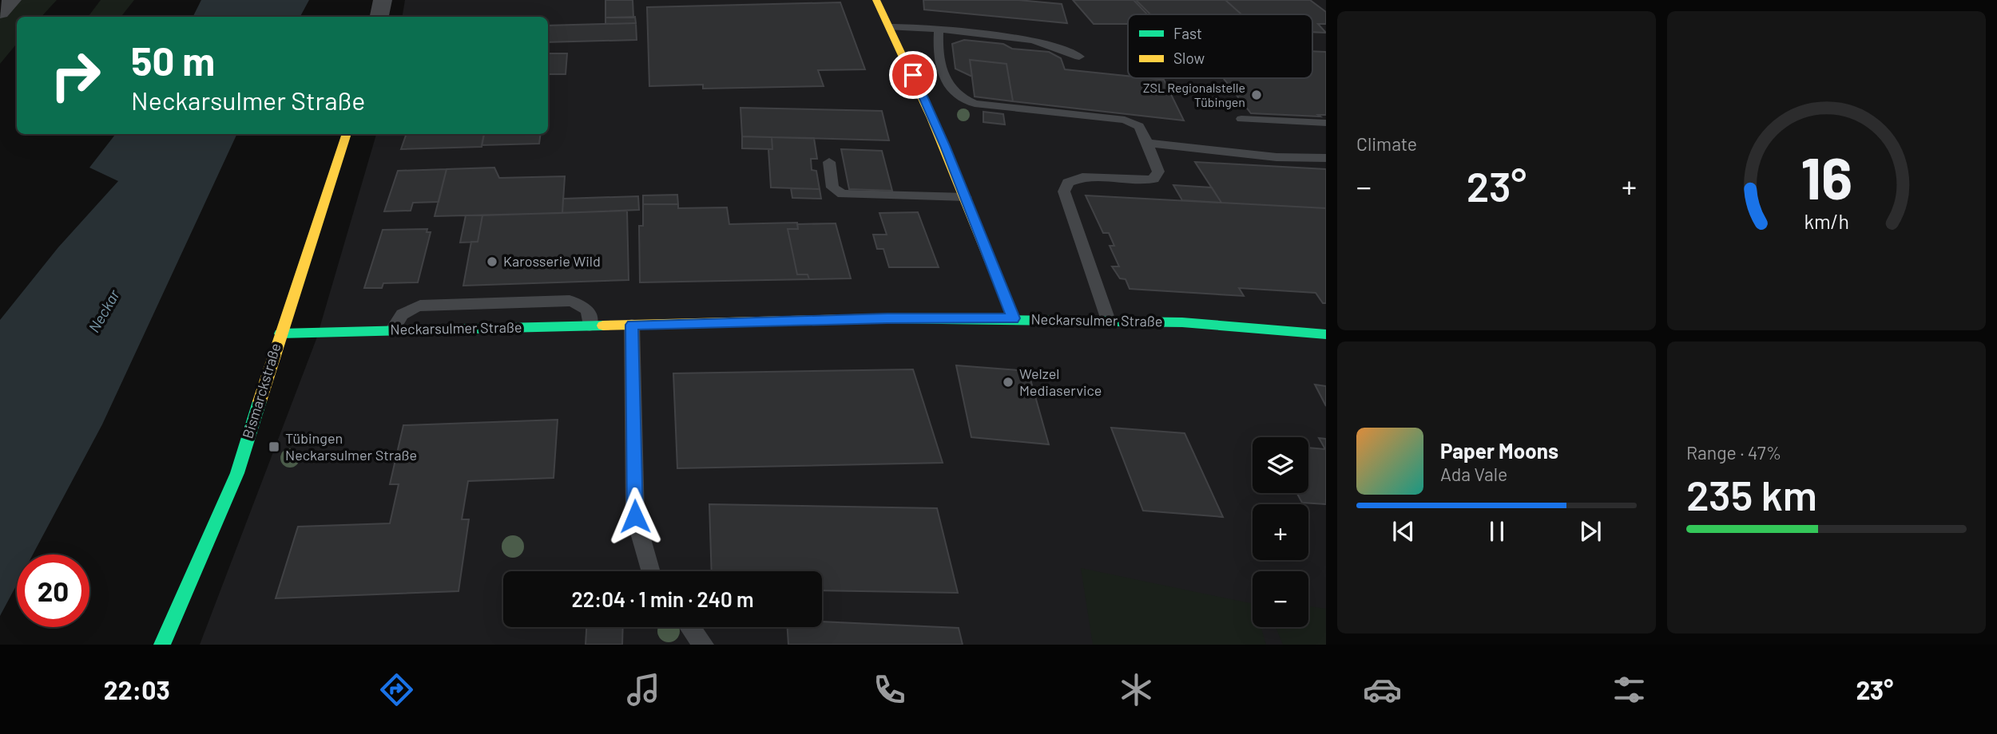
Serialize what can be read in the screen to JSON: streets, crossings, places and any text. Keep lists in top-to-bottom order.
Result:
{
  "streets": {
    "street": ["Neckarsulmer Straße", "Bismarckstraße"]
  },
  "crossings": [
    ["Neckarsulmer Straße", "Bismarckstraße"]
  ],
  "water": ["Neckar"],
  "places": {
    "other": ["ZSL Regionalstelle Tübingen", "Karosserie Wild", "Welzel Mediaservice"],
    "transit": ["Tübingen Neckarsulmer Straße"]
  },
  "legend": ["Fast", "Slow"],
  "page": {
    "tile": [
      "Climate",
      ["Range · 47%", "235 km"]
    ],
    "turn": ["50 m", "Neckarsulmer Straße"],
    "heat": ["−", "23°", "+"],
    "song": ["Paper Moons", "Ada Vale"],
    "map_buttons": ["+", "−"],
    "limit": "20",
    "trip": "22:04 · 1 min · 240 m",
    "tabs": ["22:03", "23°"],
    "gauge": ["16", "km/h"]
  }
}
